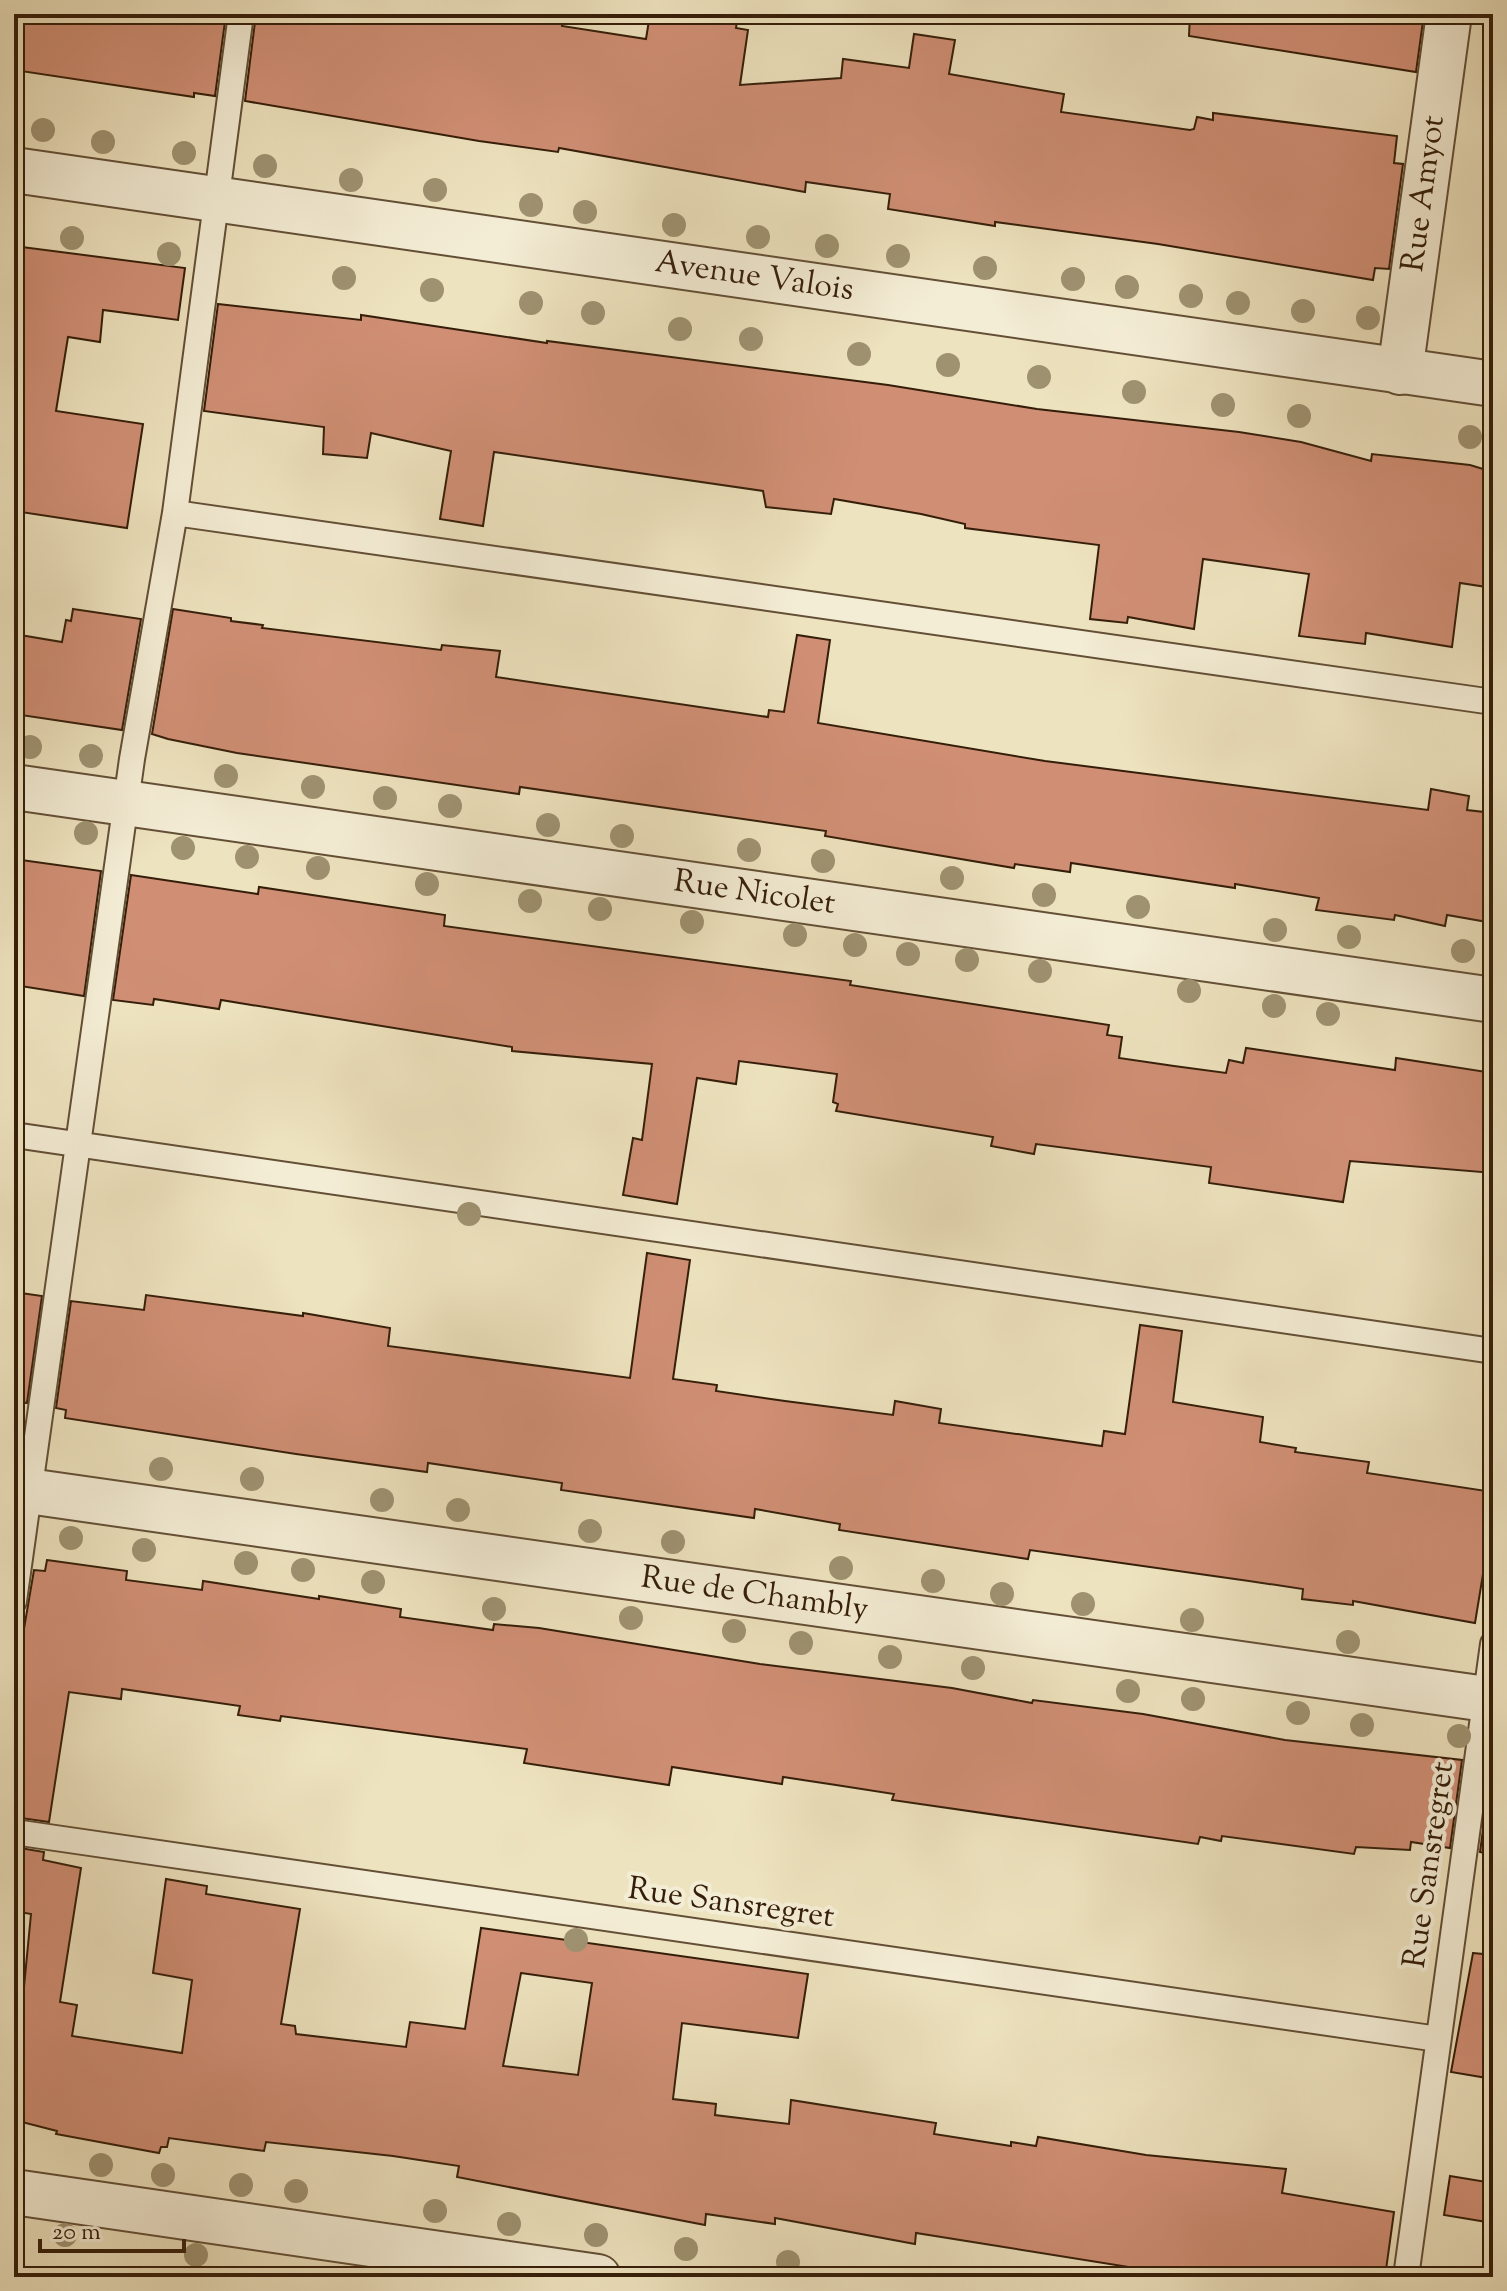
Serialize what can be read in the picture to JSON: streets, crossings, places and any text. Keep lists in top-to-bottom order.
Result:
{
  "streets": {
    "street": [
      "Rue Amyot",
      "Avenue Valois",
      "Rue Nicolet",
      "Rue de Chambly"
    ],
    "lane": ["Rue Sansregret"]
  },
  "crossings": [
    ["Rue Amyot", "Avenue Valois"],
    ["Rue de Chambly", "Rue Sansregret"]
  ],
  "scale_bar": "20 m"
}
